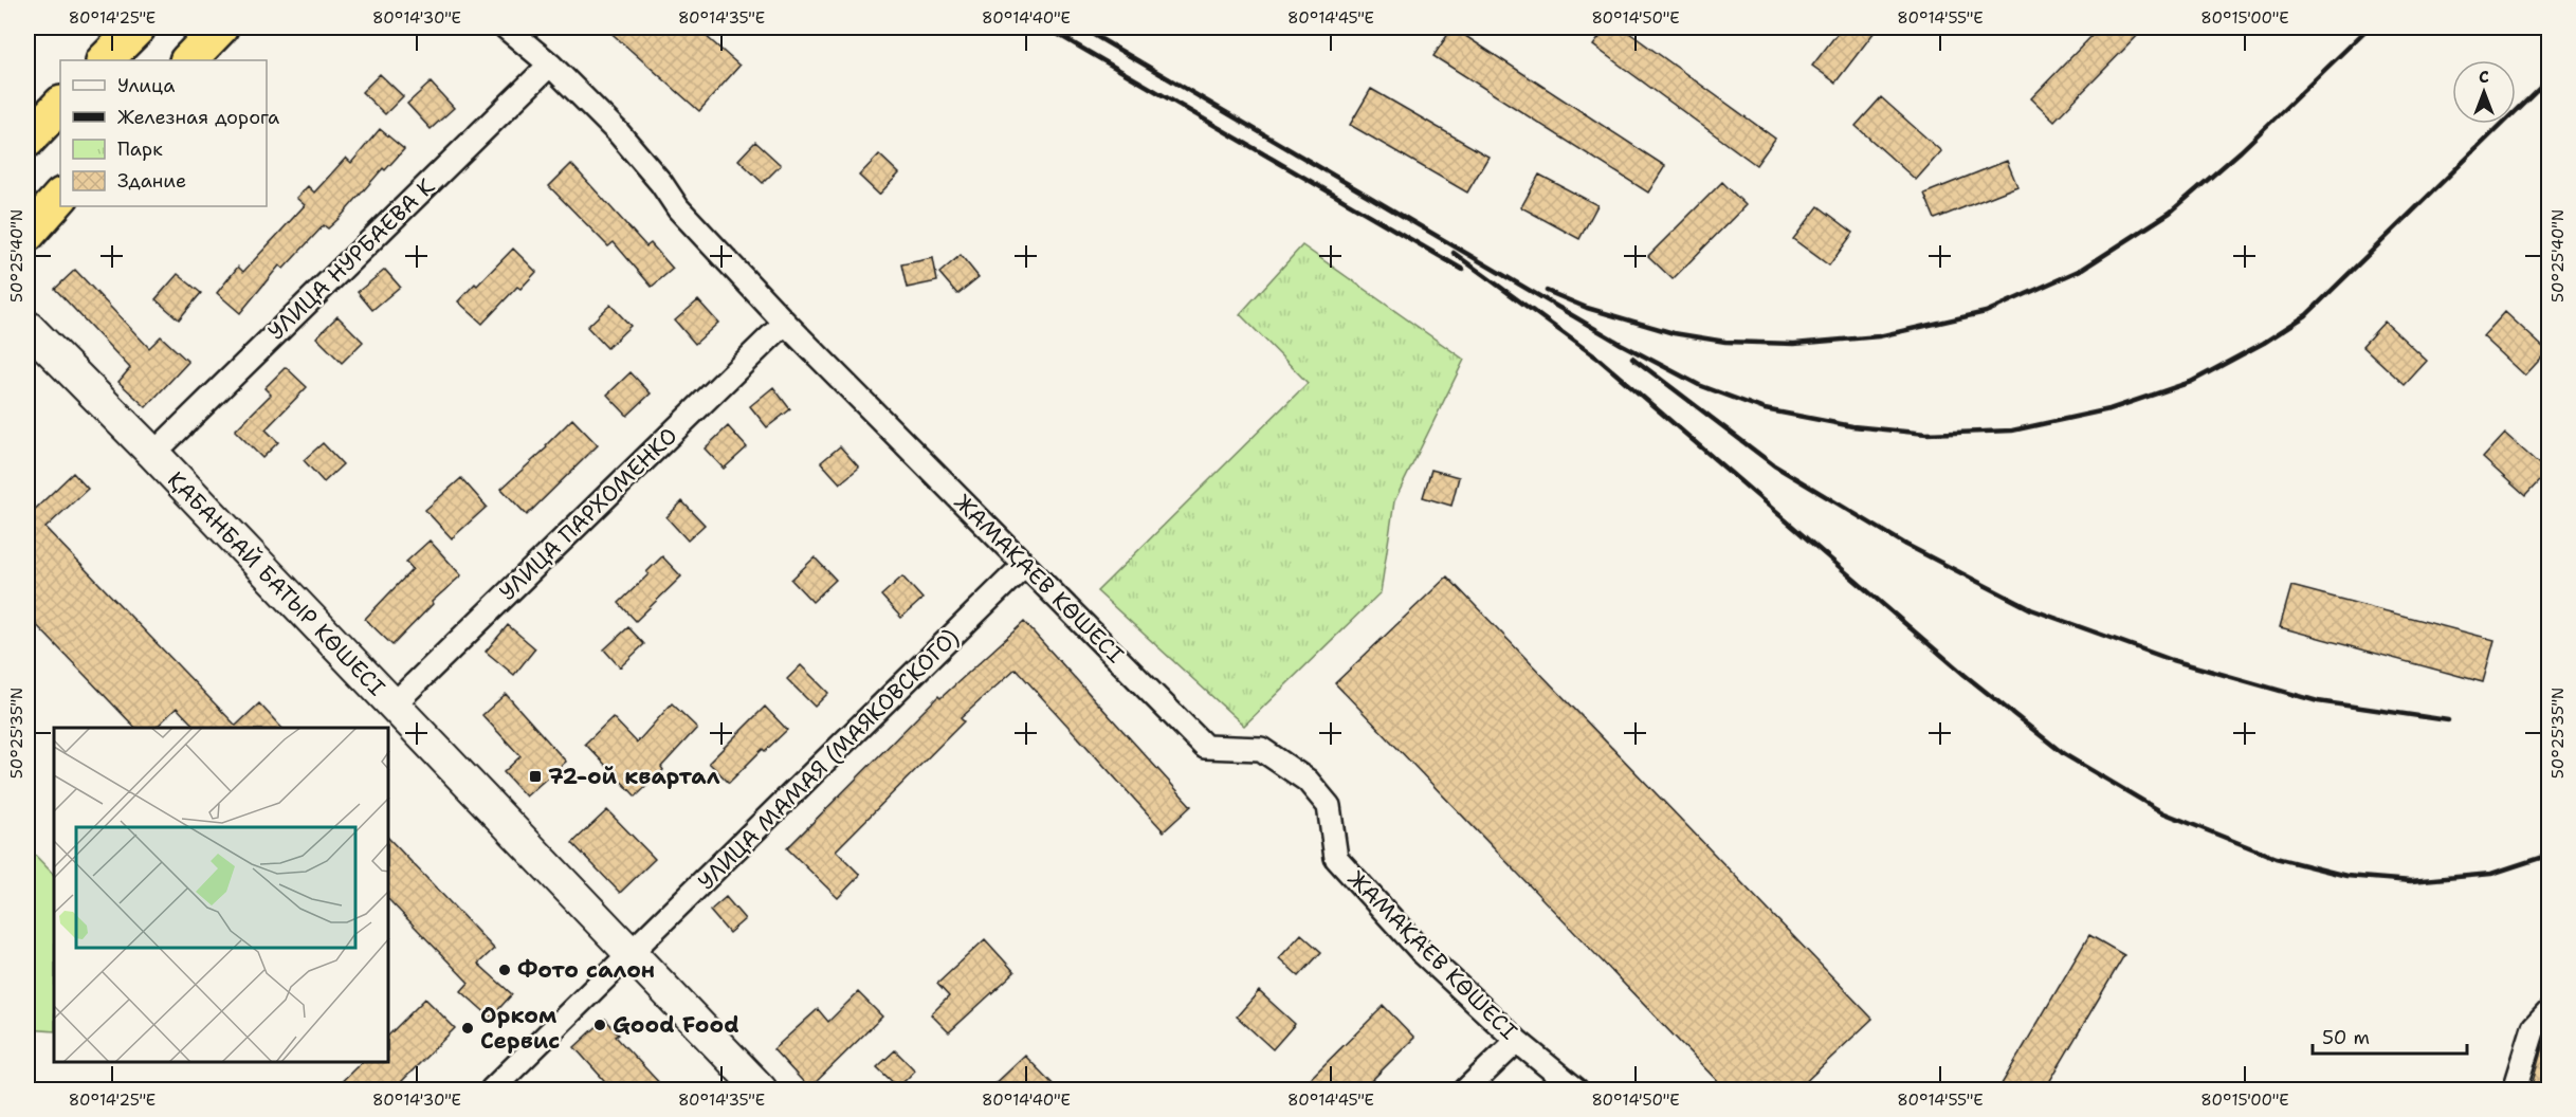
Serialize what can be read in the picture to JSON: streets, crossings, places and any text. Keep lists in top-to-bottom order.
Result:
{
  "streets": {
    "main road": ["ҚАБАНБАЙ БАТЫР КӨШЕСІ"],
    "street": [
      "УЛИЦА НУРБАЕВА К",
      "УЛИЦА ПАРХОМЕНКО",
      "ЖАМАҚАЕВ КӨШЕСІ",
      "УЛИЦА МАМАЯ (МАЯКОВСКОГО)"
    ]
  },
  "crossings": [
    ["УЛИЦА НУРБАЕВА К", "ЖАМАҚАЕВ КӨШЕСІ"],
    ["УЛИЦА НУРБАЕВА К", "ҚАБАНБАЙ БАТЫР КӨШЕСІ"],
    ["УЛИЦА ПАРХОМЕНКО", "ЖАМАҚАЕВ КӨШЕСІ"],
    ["УЛИЦА ПАРХОМЕНКО", "ҚАБАНБАЙ БАТЫР КӨШЕСІ"],
    ["ЖАМАҚАЕВ КӨШЕСІ", "УЛИЦА МАМАЯ (МАЯКОВСКОГО)"],
    ["ҚАБАНБАЙ БАТЫР КӨШЕСІ", "УЛИЦА МАМАЯ (МАЯКОВСКОГО)"]
  ],
  "places": {
    "transit": ["72-ой квартал"],
    "other": ["Фото салон", "Good Food", "Орком Сервис"]
  },
  "legend": [
    "Улица",
    "Железная дорога",
    "Парк",
    "Здание"
  ],
  "scale_bar": "50 m",
  "north": "top",
  "coordinates": [
    "80°14'25\"E",
    "80°14'30\"E",
    "80°14'35\"E",
    "80°14'40\"E",
    "80°14'45\"E",
    "80°14'50\"E",
    "80°14'55\"E",
    "80°15'00\"E",
    "50°25'40\"N",
    "50°25'35\"N"
  ]
}
